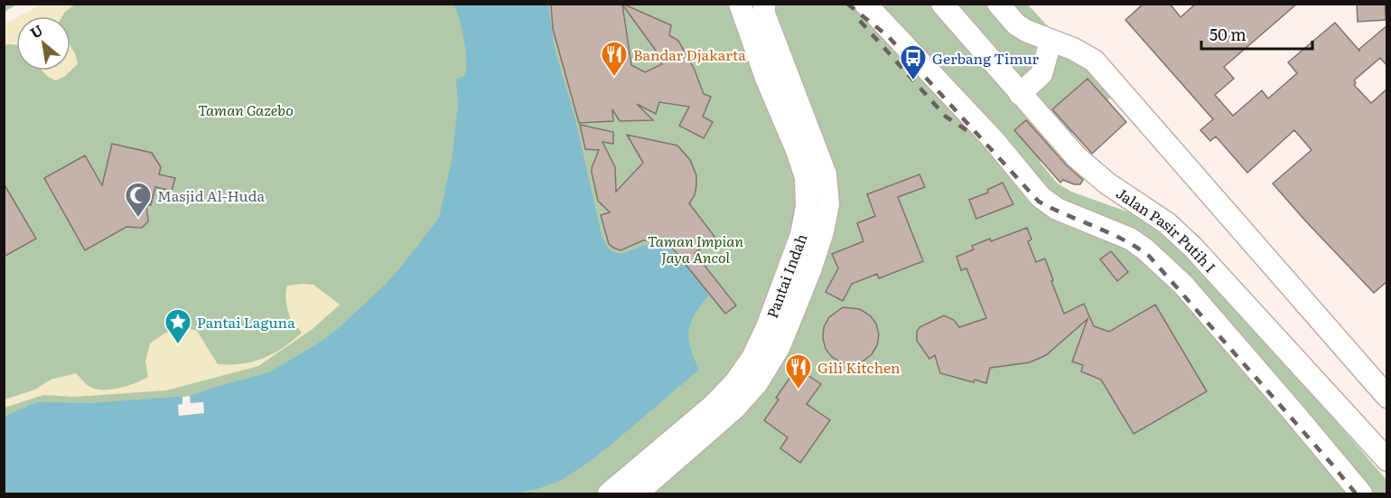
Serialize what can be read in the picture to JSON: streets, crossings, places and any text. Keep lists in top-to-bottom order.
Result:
{
  "streets": {
    "street": ["Jalan Pasir Putih I", "Pantai Indah"]
  },
  "parks": ["Taman Gazebo", "Taman Impian Jaya Ancol"],
  "places": {
    "restaurant": ["Bandar Djakarta", "Gili Kitchen"],
    "bus stop": ["Gerbang Timur"],
    "mosque": ["Masjid Al-Huda"],
    "place": ["Pantai Laguna"]
  },
  "scale_bar": "50 m",
  "north": "top left"
}
